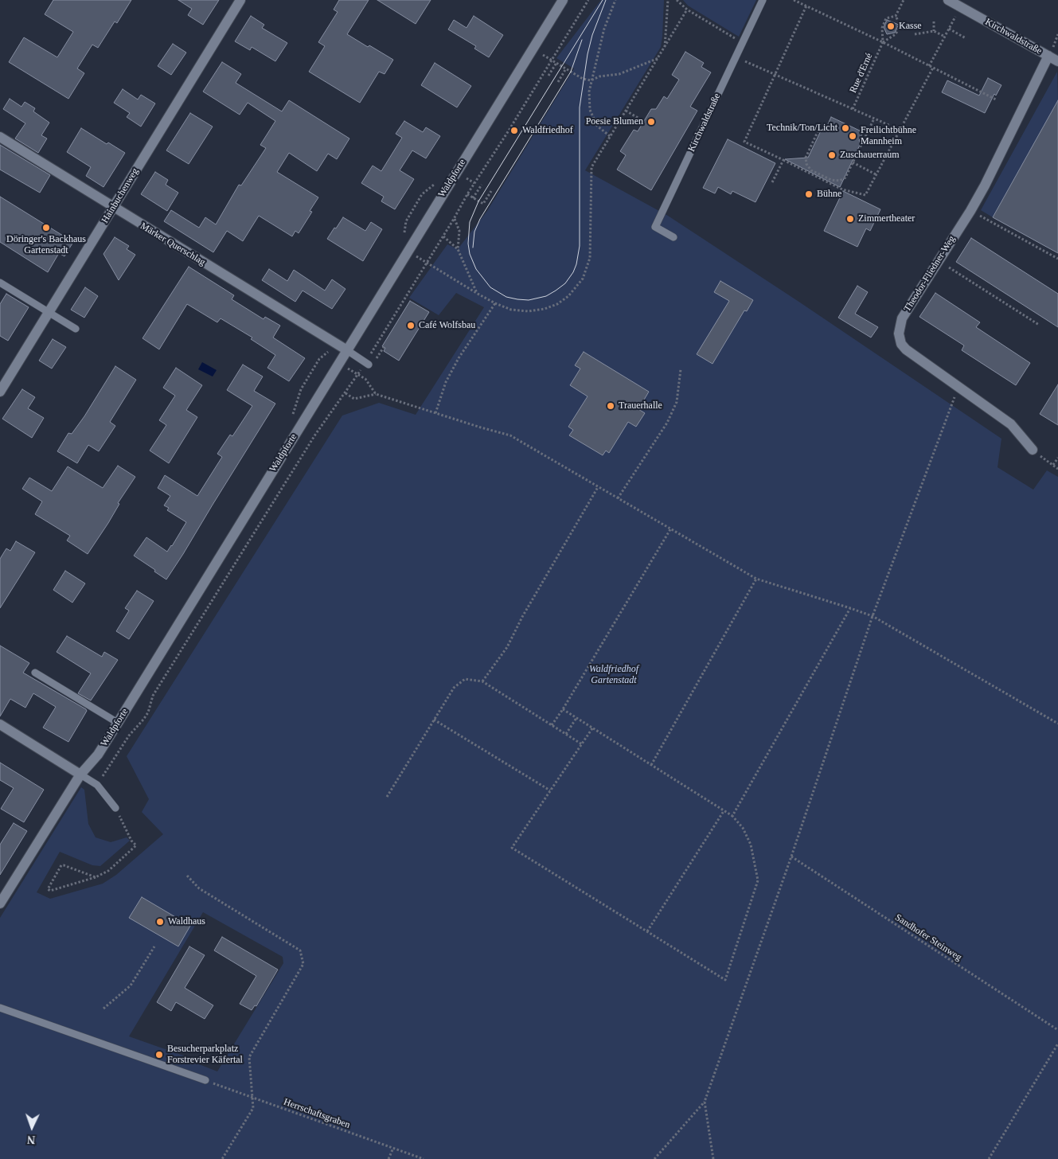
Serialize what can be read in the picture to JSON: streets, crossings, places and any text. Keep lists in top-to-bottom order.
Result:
{
  "streets": {
    "street": [
      "Kirchwaldstraße",
      "Waldpforte",
      "Hainbuchenweg",
      "Märker Querschlag",
      "Theodor-Fliedner-Weg"
    ],
    "path": ["Rue d'Erné", "Sandhofer Steinweg", "Herrschaftsgraben"]
  },
  "crossings": [
    ["Kirchwaldstraße", "Theodor-Fliedner-Weg"],
    ["Waldpforte", "Märker Querschlag"],
    ["Hainbuchenweg", "Märker Querschlag"]
  ],
  "parks": ["Waldfriedhof Gartenstadt"],
  "places": [
    "Kasse",
    "Poesie Blumen",
    "Technik/Ton/Licht",
    "Waldfriedhof",
    "Freilichtbühne Mannheim",
    "Zuschauerraum",
    "Bühne",
    "Zimmertheater",
    "Döringer's Backhaus Gartenstadt",
    "Café Wolfsbau",
    "Trauerhalle",
    "Waldhaus",
    "Besucherparkplatz Forstrevier Käfertal"
  ],
  "north": "bottom"
}
